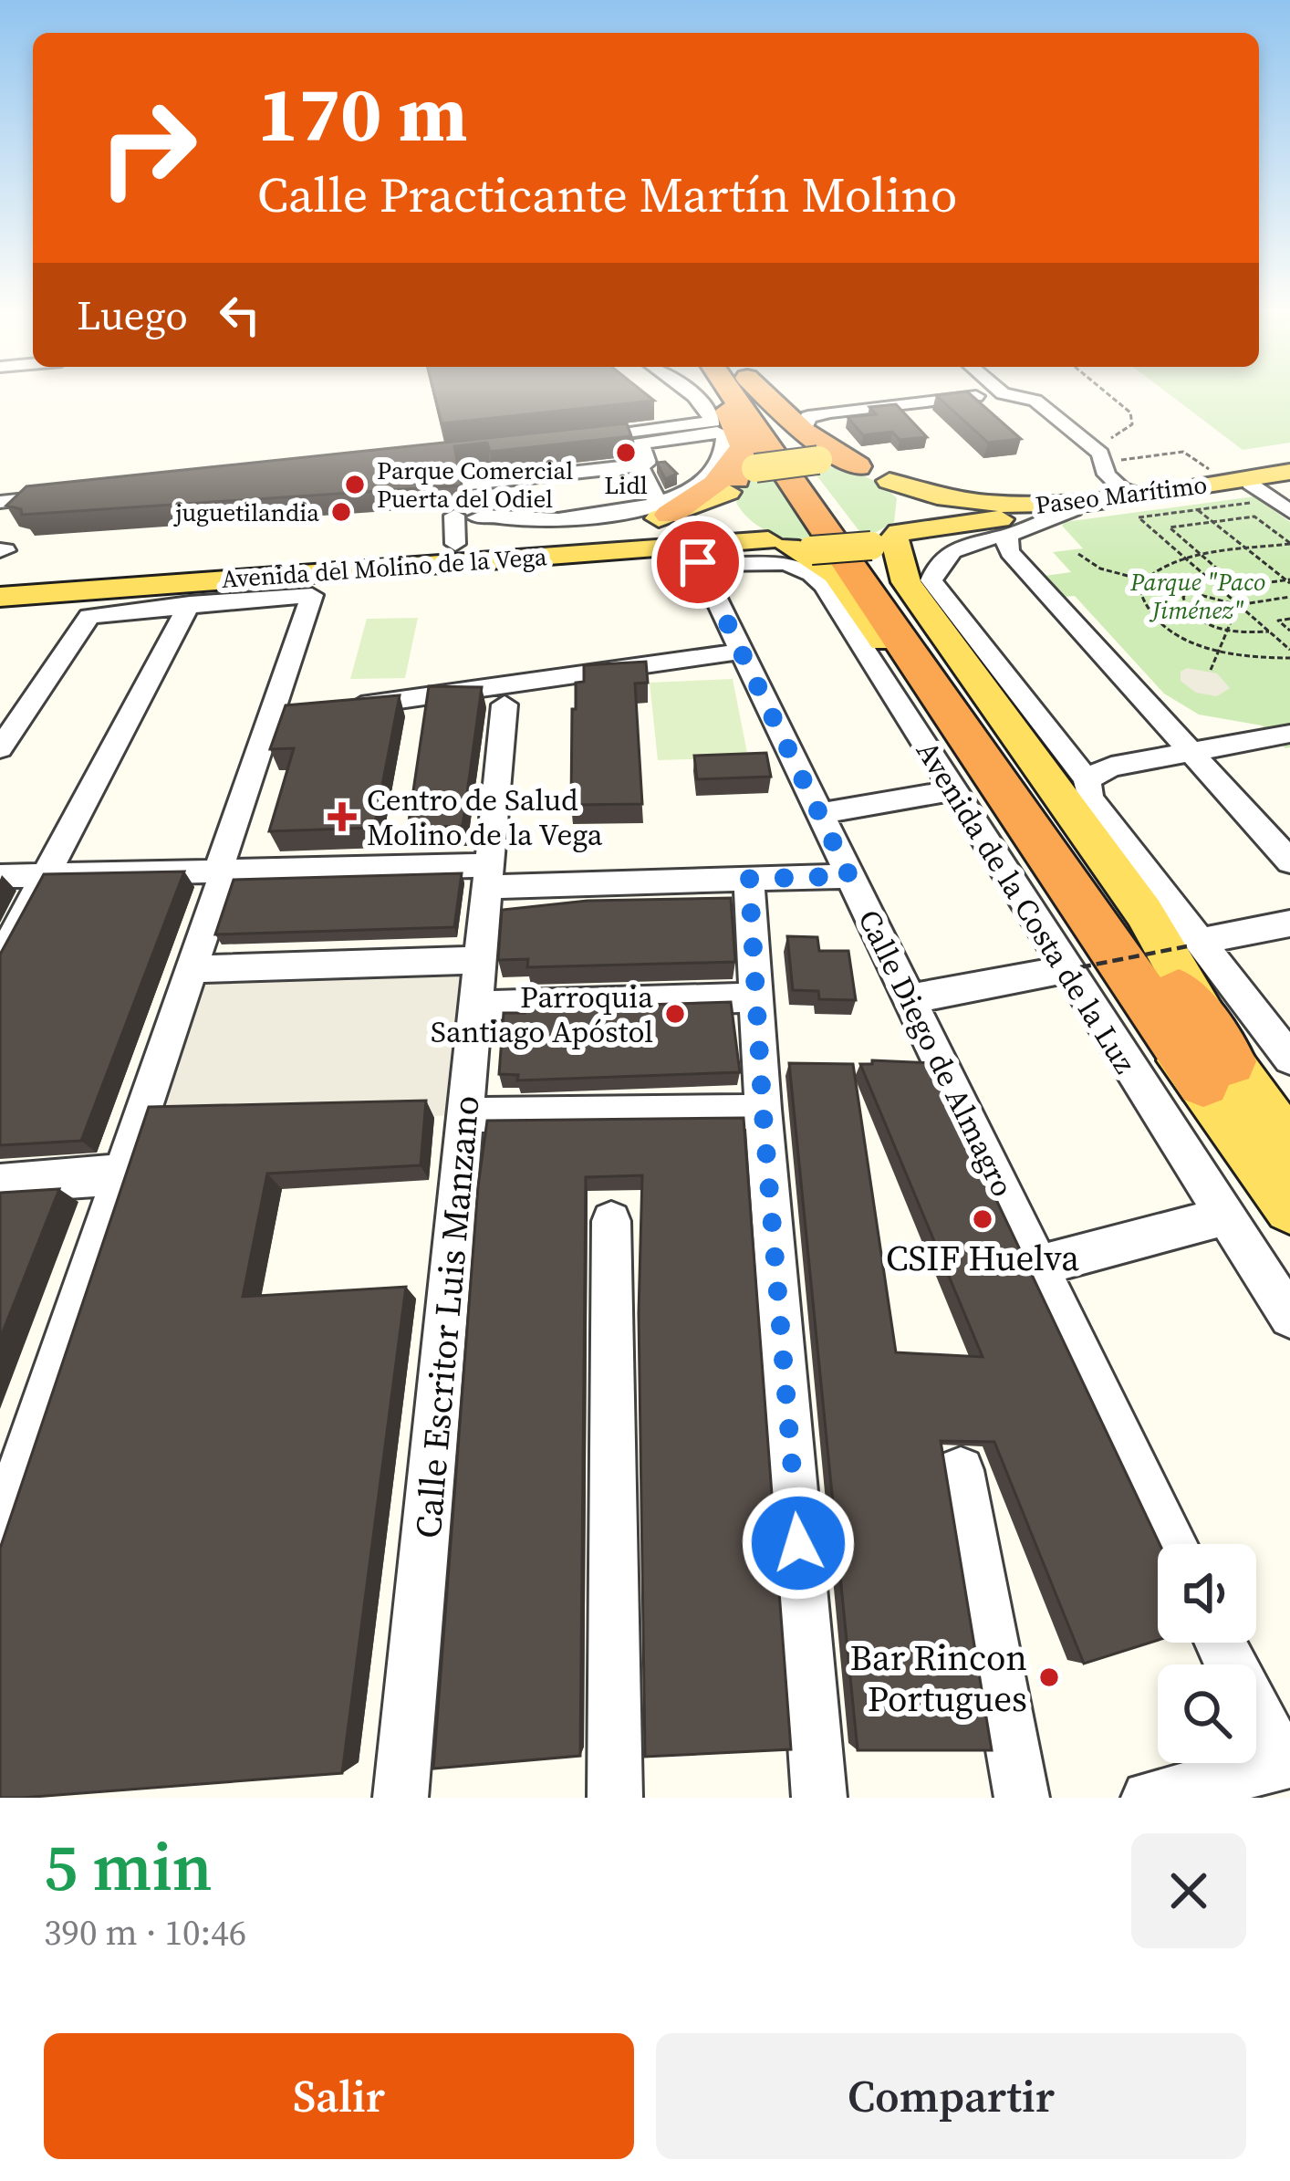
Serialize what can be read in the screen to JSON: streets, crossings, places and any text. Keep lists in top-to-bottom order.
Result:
{
  "streets": {
    "main road": ["Paseo Marítimo", "Avenida del Molino de la Vega"],
    "street": ["Avenida de la Costa de la Luz", "Calle Diego de Almagro", "Calle Escritor Luis Manzano"]
  },
  "crossings": [
    ["Paseo Marítimo", "Avenida del Molino de la Vega"],
    ["Avenida del Molino de la Vega", "Avenida de la Costa de la Luz"],
    ["Avenida del Molino de la Vega", "Calle Diego de Almagro"],
    ["Avenida de la Costa de la Luz", "Calle Diego de Almagro"]
  ],
  "parks": ["Parque \"Paco Jiménez\""],
  "places": {
    "other": [
      "Lidl",
      "Parque Comercial Puerta del Odiel",
      "juguetilandia",
      "Parroquia Santiago Apóstol",
      "CSIF Huelva",
      "Bar Rincon Portugues"
    ],
    "health": ["Centro de Salud Molino de la Vega"]
  },
  "page": {
    "turn": ["170 m", "Calle Practicante Martín Molino"],
    "then": "Luego",
    "heading": ["5 min", "390 m · 10:46"],
    "buttons": ["Salir", "Compartir"]
  }
}
